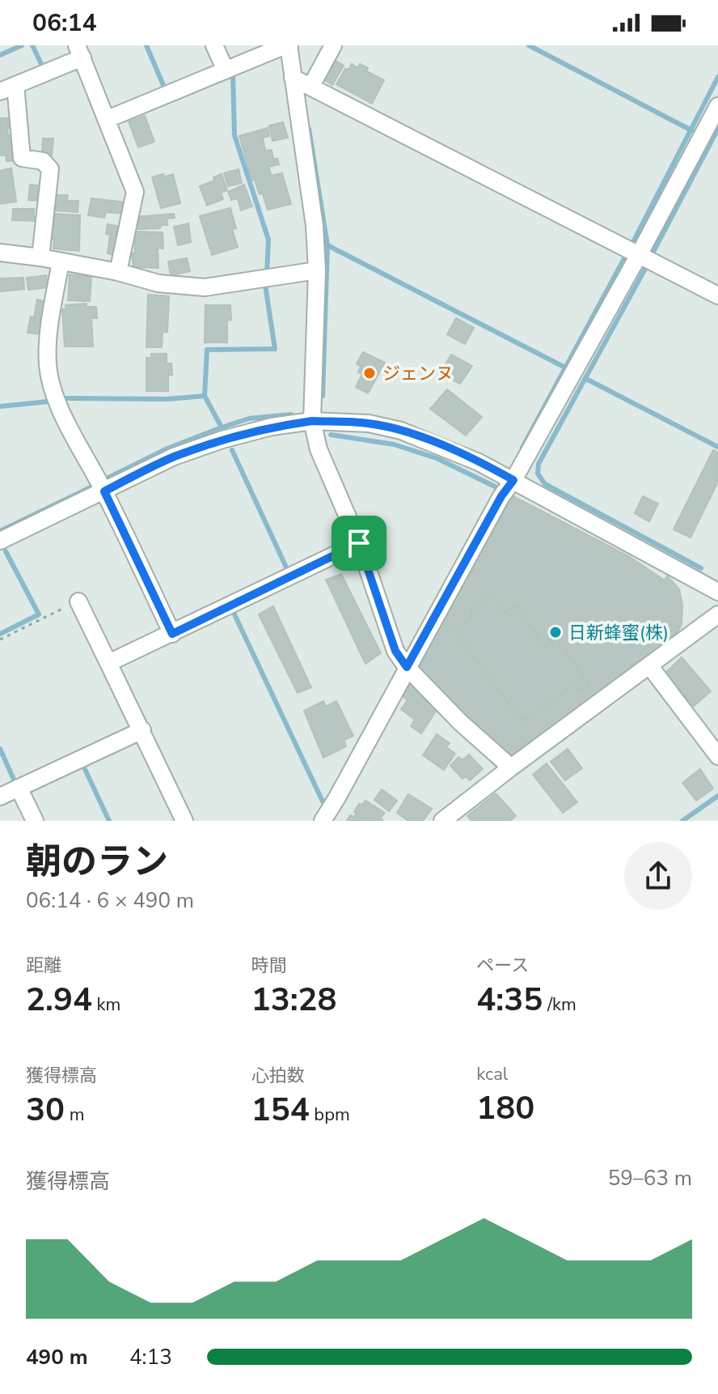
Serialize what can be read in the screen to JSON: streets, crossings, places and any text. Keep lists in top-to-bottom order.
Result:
{
  "places": ["ジェンヌ", "日新蜂蜜(株)"],
  "page": {
    "status": "06:14",
    "heading": ["朝のラン", "06:14 · 6 × 490 m"],
    "stats": [
      ["距離", "2.94 km"],
      ["時間", "13:28"],
      ["ペース", "4:35 /km"],
      ["獲得標高", "30 m"],
      ["心拍数", "154 bpm"],
      ["kcal", "180"]
    ],
    "chart": ["獲得標高", "59–63 m"],
    "list": [
      {
        "name": "490 m",
        "note": "4:13"
      }
    ]
  }
}
